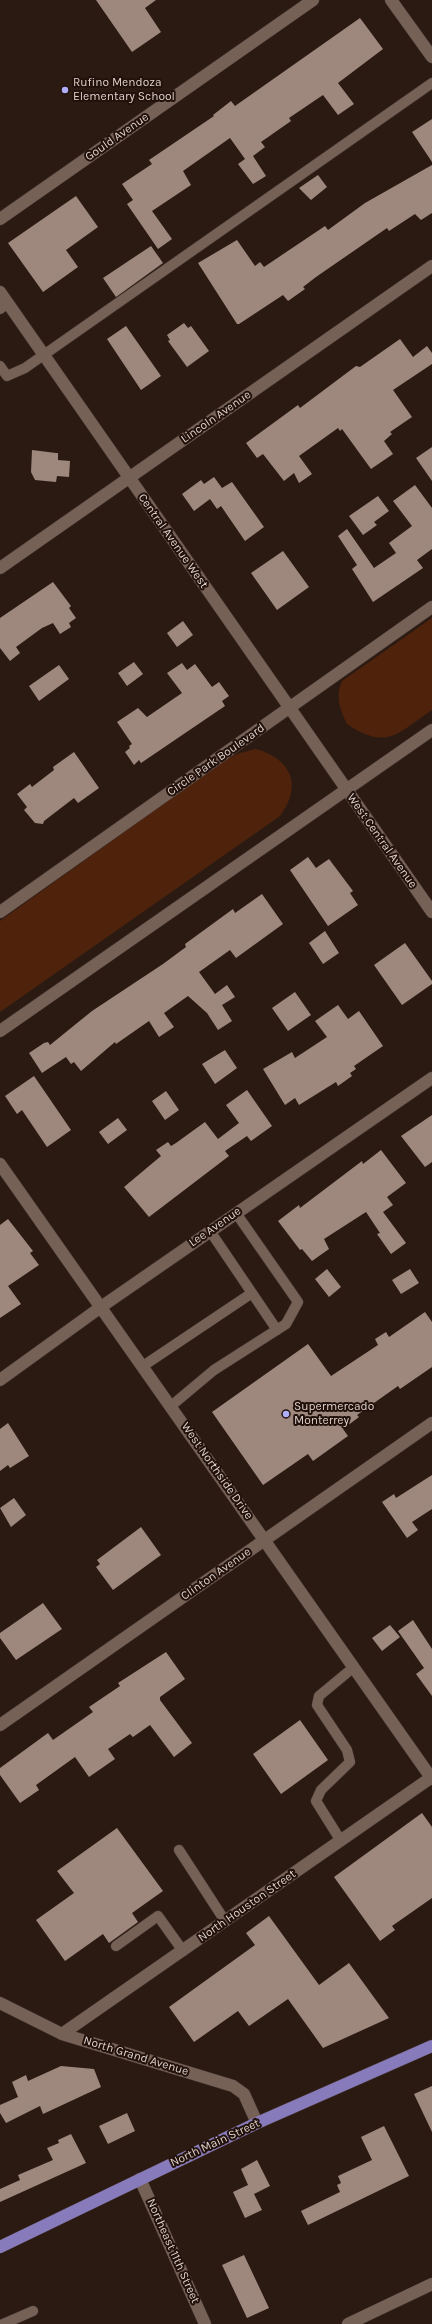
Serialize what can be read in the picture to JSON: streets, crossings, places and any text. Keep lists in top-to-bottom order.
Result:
{
  "streets": {
    "main road": ["North Main Street"],
    "street": [
      "Gould Avenue",
      "Lincoln Avenue",
      "Central Avenue West",
      "Circle Park Boulevard",
      "West Central Avenue",
      "Lee Avenue",
      "West Northside Drive",
      "Clinton Avenue",
      "North Houston Street",
      "North Grand Avenue",
      "Northeast 11th Street"
    ]
  },
  "crossings": [
    ["Lincoln Avenue", "Central Avenue West"],
    ["Central Avenue West", "Circle Park Boulevard"],
    ["Central Avenue West", "West Central Avenue"],
    ["Lee Avenue", "West Northside Drive"],
    ["West Northside Drive", "Clinton Avenue"],
    ["West Northside Drive", "North Houston Street"],
    ["North Houston Street", "North Grand Avenue"],
    ["North Grand Avenue", "North Main Street"],
    ["North Main Street", "Northeast 11th Street"]
  ],
  "places": ["Rufino Mendoza Elementary School", "Supermercado Monterrey"]
}
